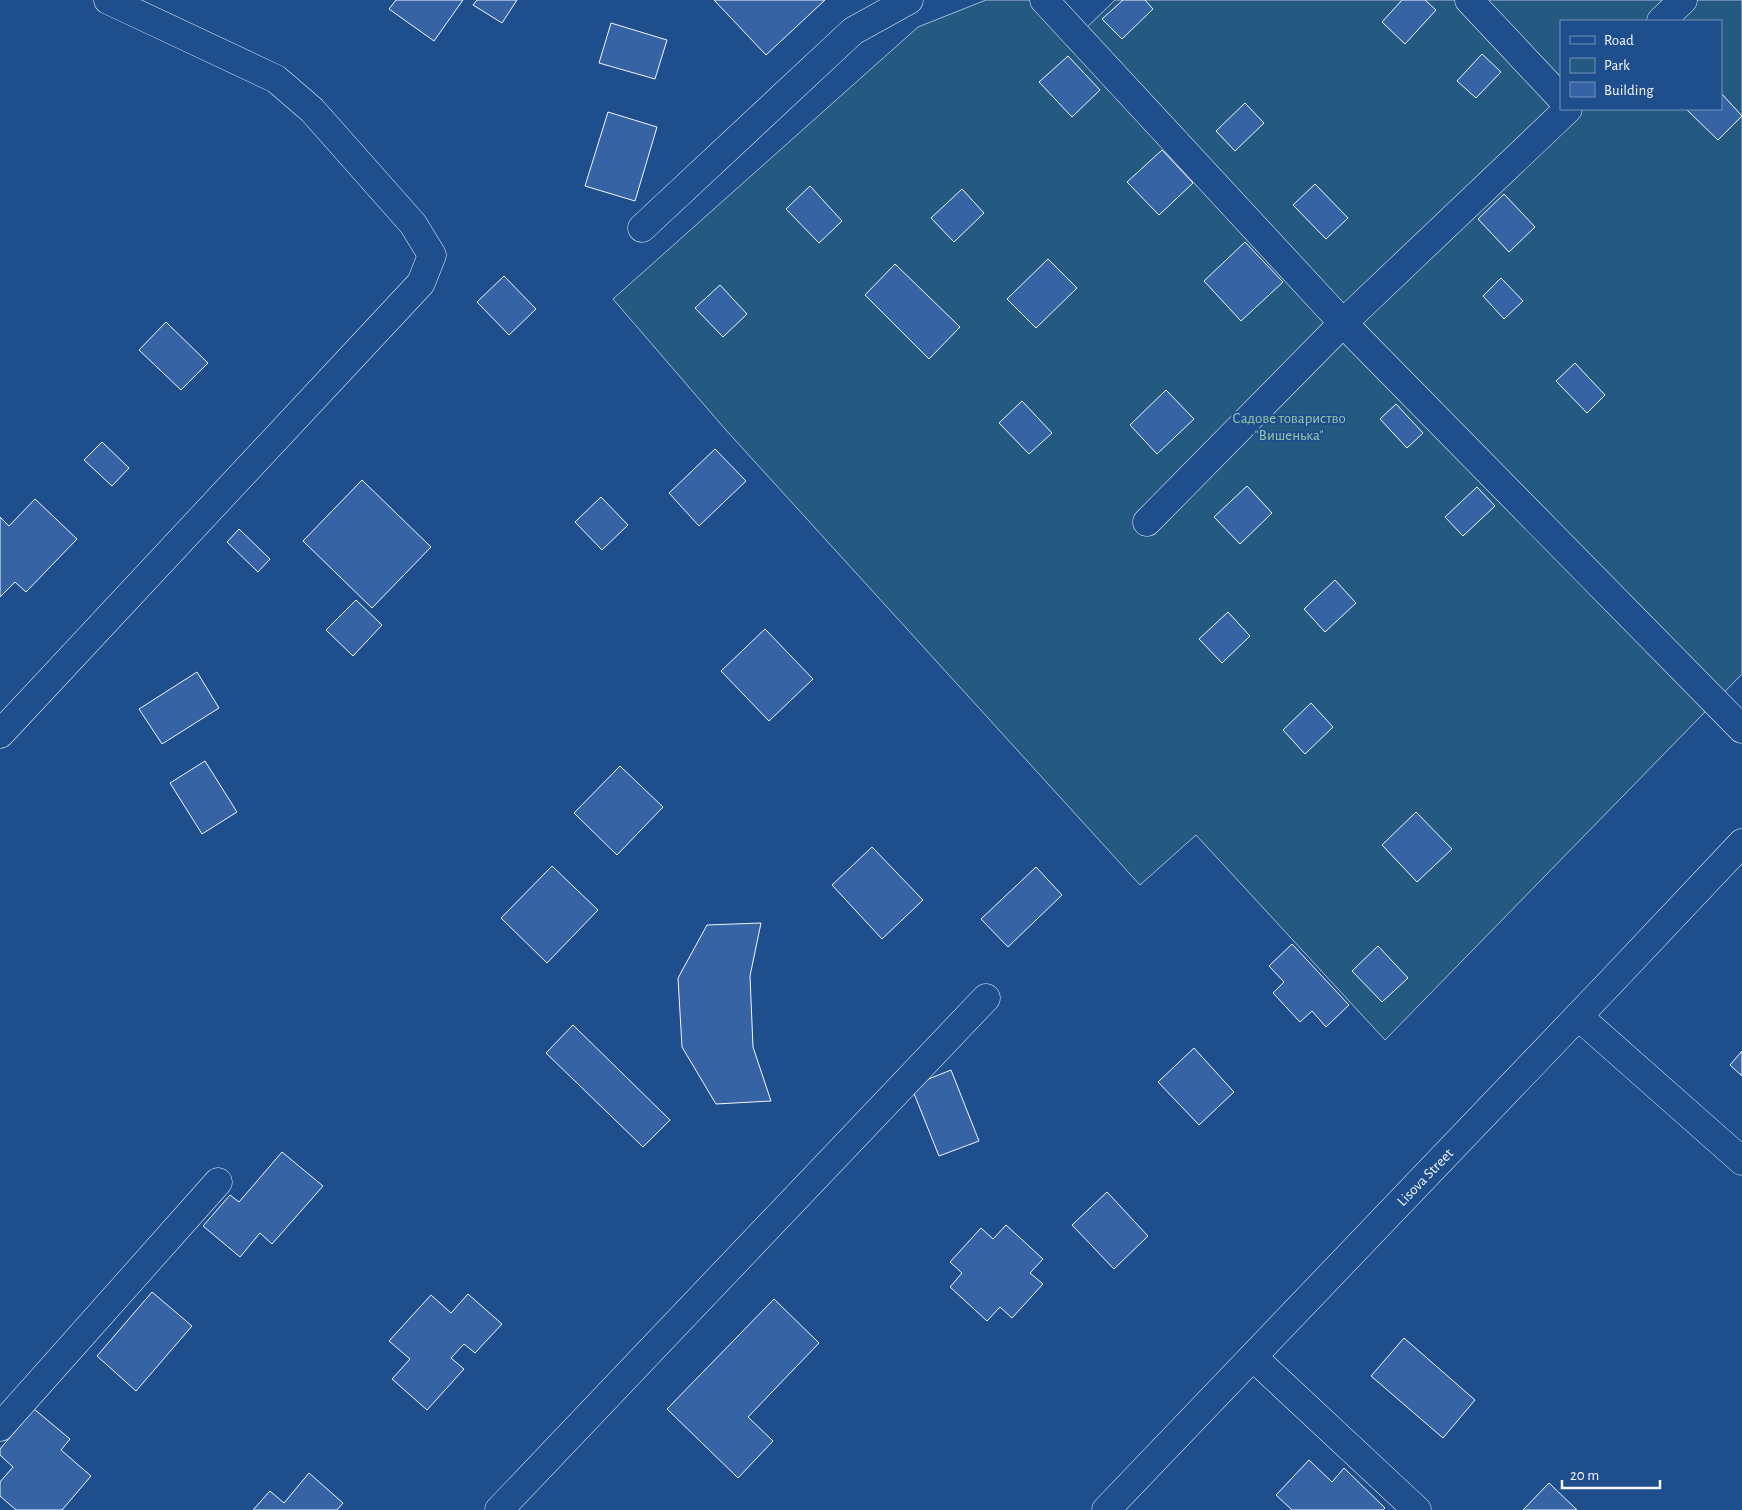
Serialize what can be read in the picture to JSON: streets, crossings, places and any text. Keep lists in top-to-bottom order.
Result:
{
  "streets": {
    "street": ["Lisova Street"]
  },
  "parks": ["Садове товариство \"Вишенька\""],
  "legend": ["Road", "Park", "Building"],
  "scale_bar": "20 m"
}
